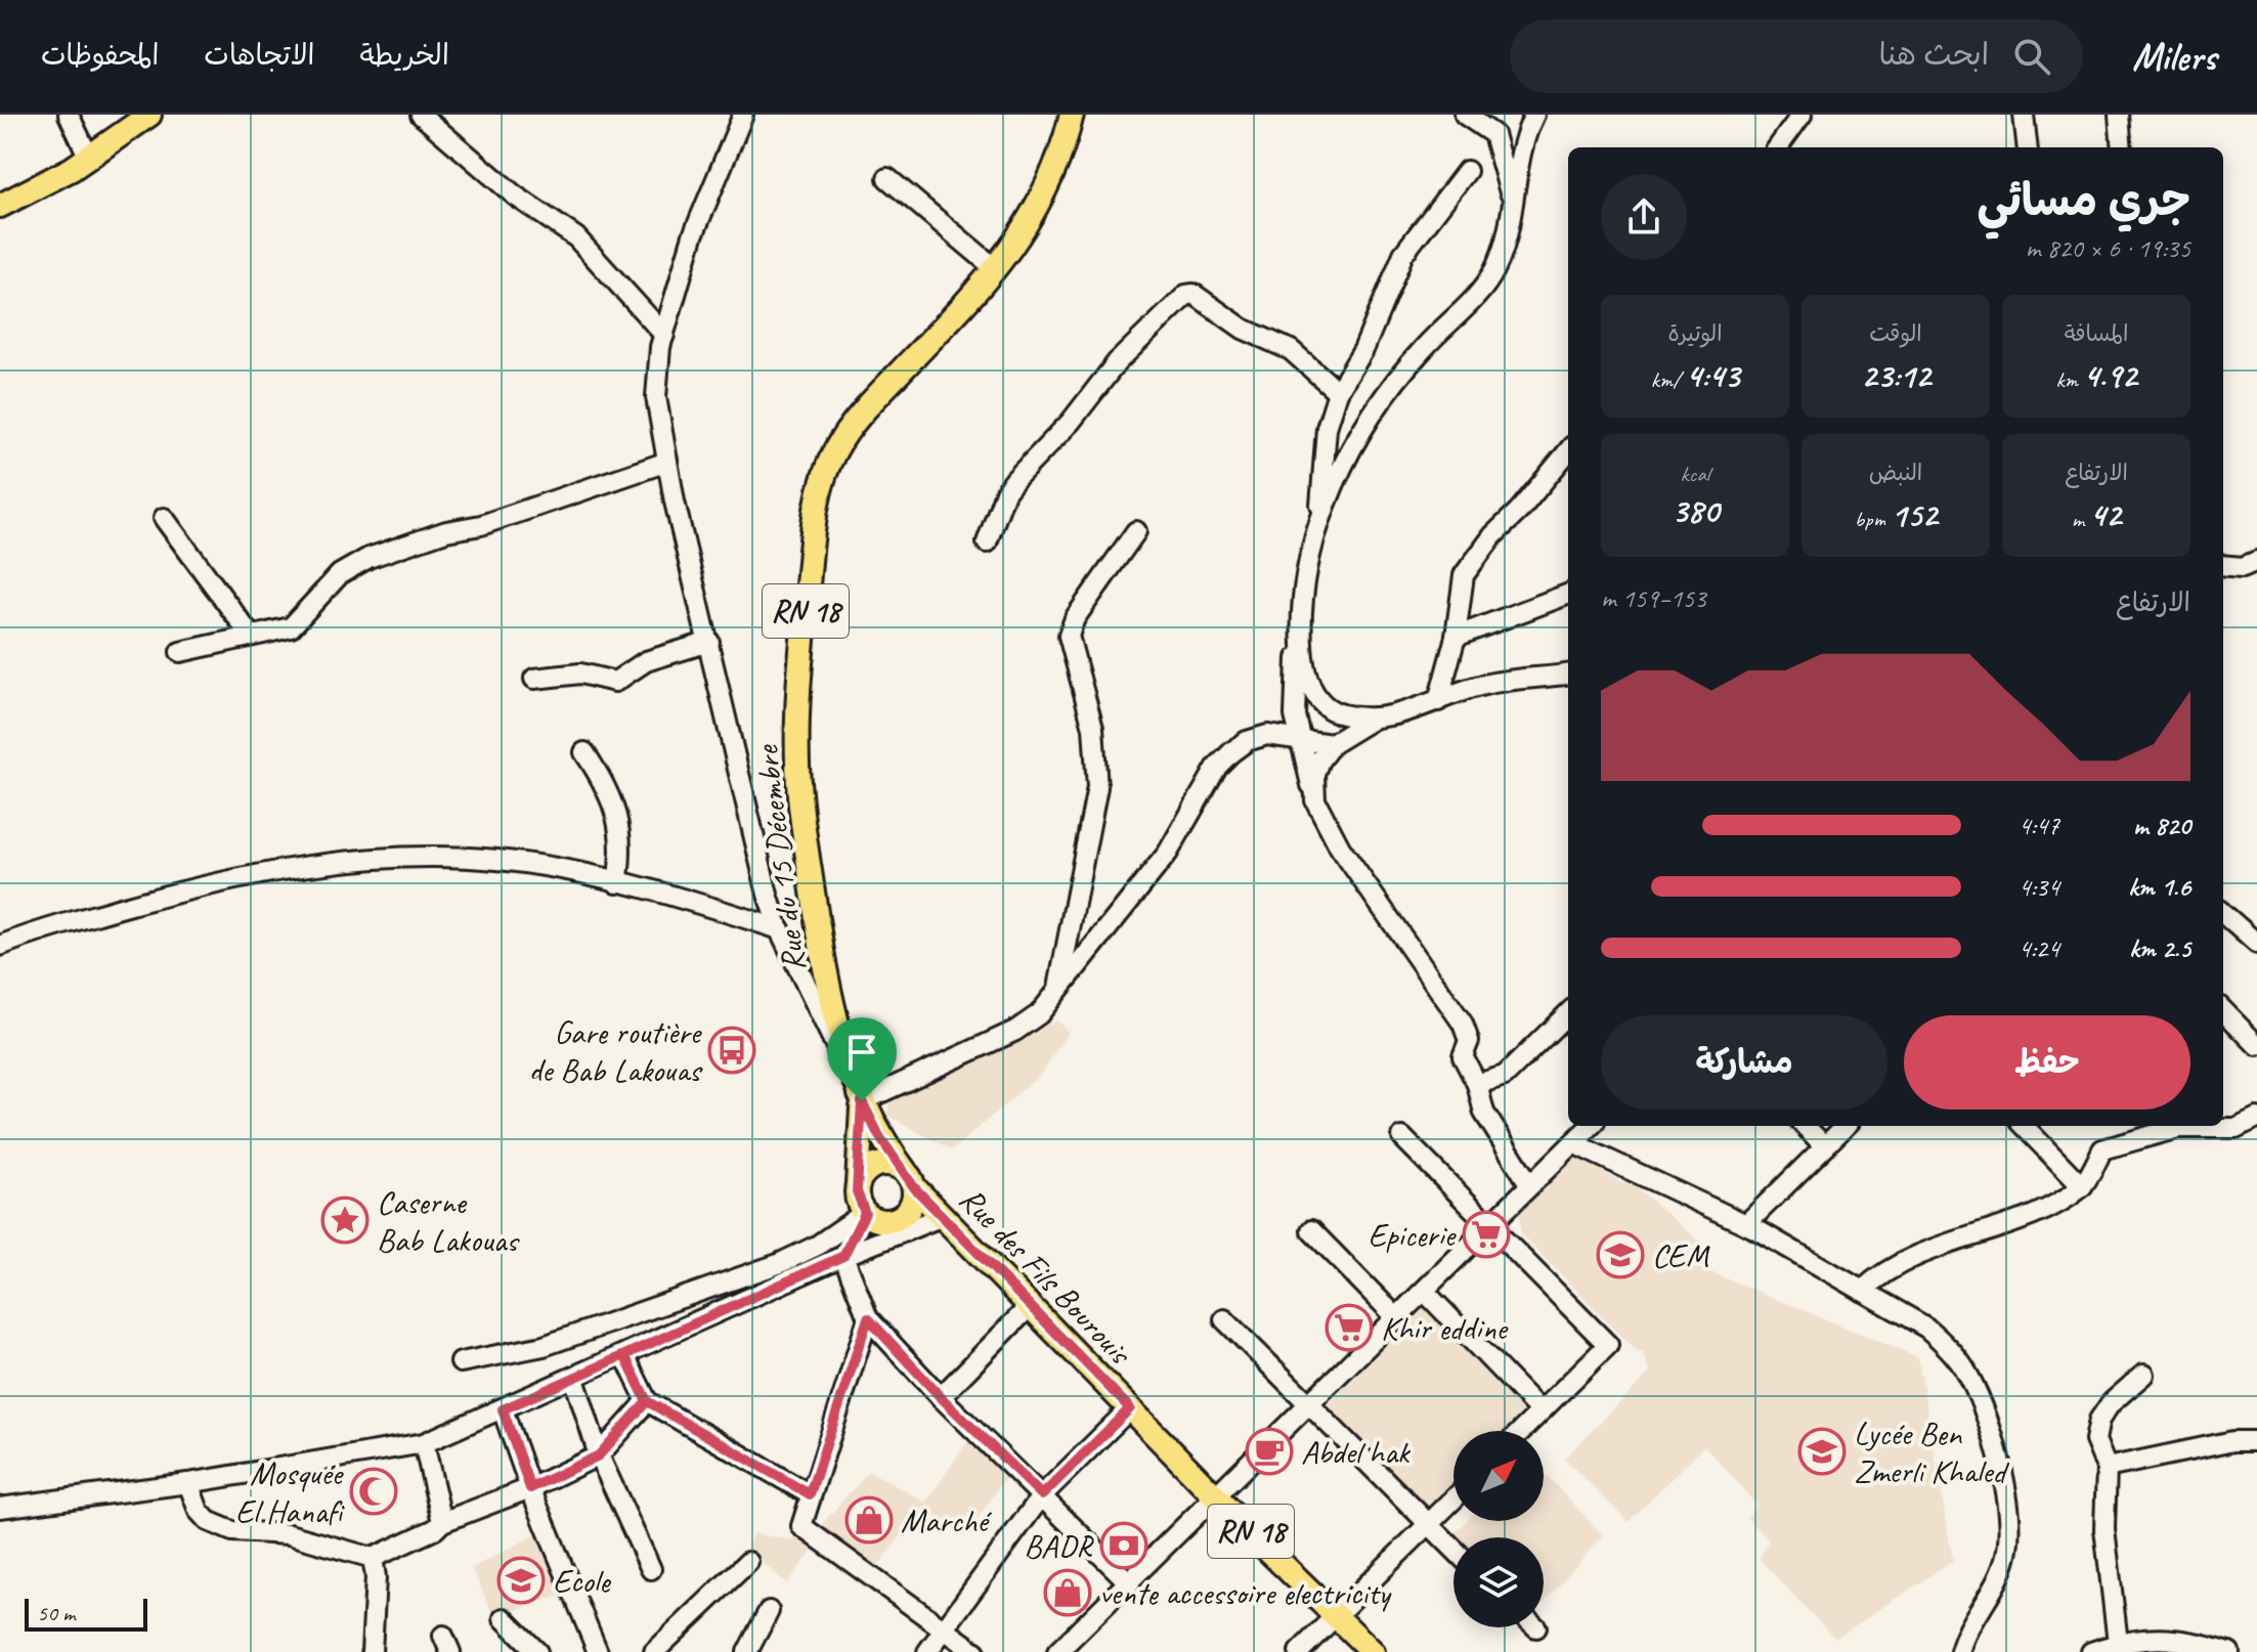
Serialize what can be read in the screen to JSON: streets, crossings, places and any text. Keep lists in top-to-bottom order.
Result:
{
  "streets": {
    "main road": ["RN 18", "Rue du 15 Décembre", "Rue des Fils Bourouis"]
  },
  "crossings": [
    ["RN 18", "Rue des Fils Bourouis"],
    ["Rue du 15 Décembre", "Rue des Fils Bourouis"]
  ],
  "places": {
    "bus stop": ["Gare routière de Bab Lakouas"],
    "place": ["Caserne Bab Lakouas"],
    "supermarket": ["Epicerie", "Khir eddine"],
    "school or university": ["CEM", "Lycée Ben Zmerli Khaled", "Ecole"],
    "cafe": ["Abdel hak"],
    "mosque": ["Mosquée El Hanafi"],
    "shop": ["Marché", "vente accessoire electricity"],
    "bank": ["BADR"]
  },
  "scale_bar": "50 m",
  "north": "top right",
  "page": {
    "header": "Milers",
    "search": "ابحث هنا",
    "nav": ["الخريطة", "الاتجاهات", "المحفوظات"],
    "heading": ["جري مسائي", "19:35 · 6 × 820 m"],
    "stats": [
      ["المسافة", "4.92 km"],
      ["الوقت", "23:12"],
      ["الوتيرة", "4:43 /km"],
      ["الارتفاع", "42 m"],
      ["النبض", "152 bpm"],
      ["kcal", "380"]
    ],
    "chart": ["الارتفاع", "153–159 m"],
    "list": [
      {
        "name": "820 m",
        "note": "4:47"
      },
      {
        "name": "1.6 km",
        "note": "4:34"
      },
      {
        "name": "2.5 km",
        "note": "4:24"
      }
    ],
    "buttons": ["حفظ", "مشاركة"],
    "scale": "50 m"
  }
}
